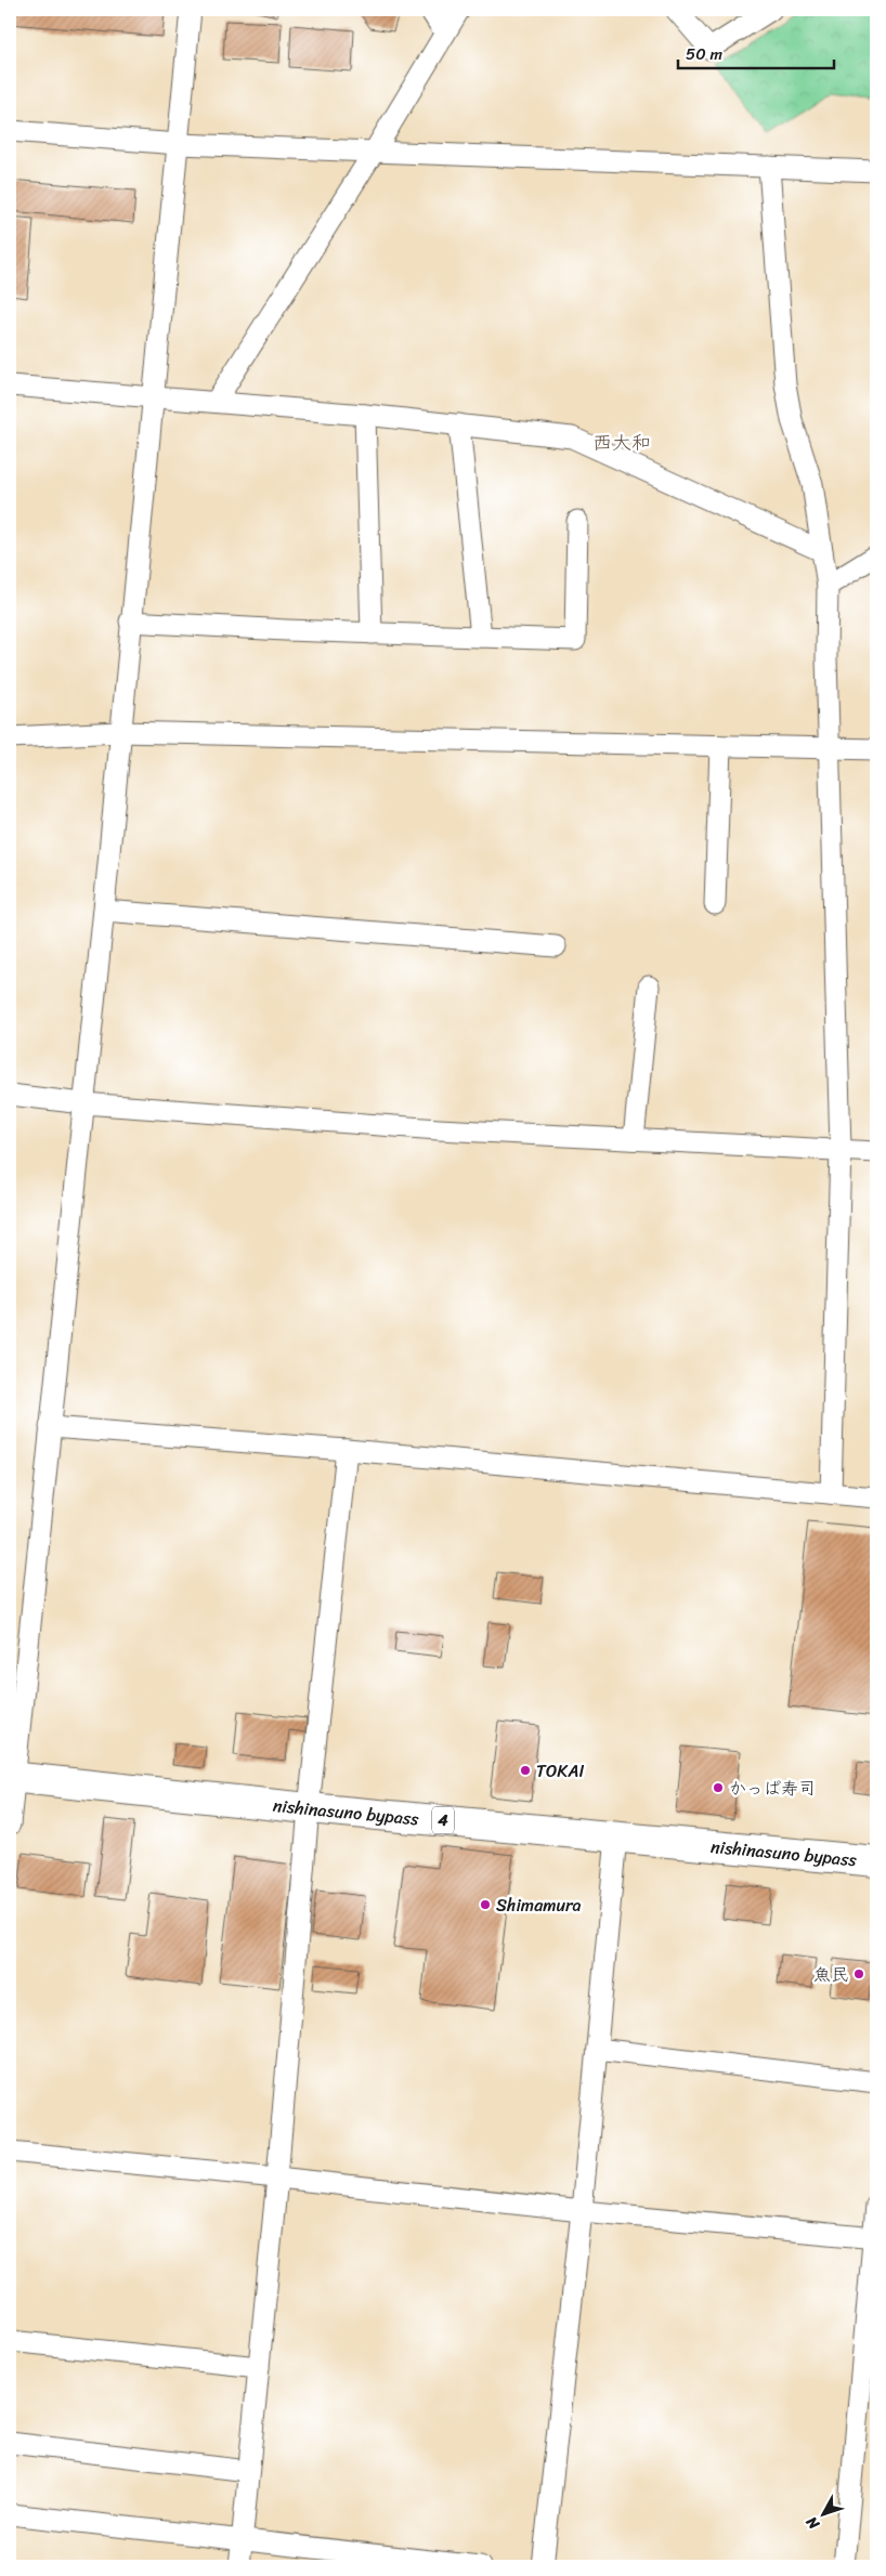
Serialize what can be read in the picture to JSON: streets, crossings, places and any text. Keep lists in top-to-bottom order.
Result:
{
  "streets": {
    "highway": ["nishinasuno bypass", "4"]
  },
  "districts": ["西大和"],
  "places": [
    "TOKAI",
    "かっぱ寿司",
    "Shimamura",
    "魚民"
  ],
  "scale_bar": "50 m",
  "north": "bottom left"
}
